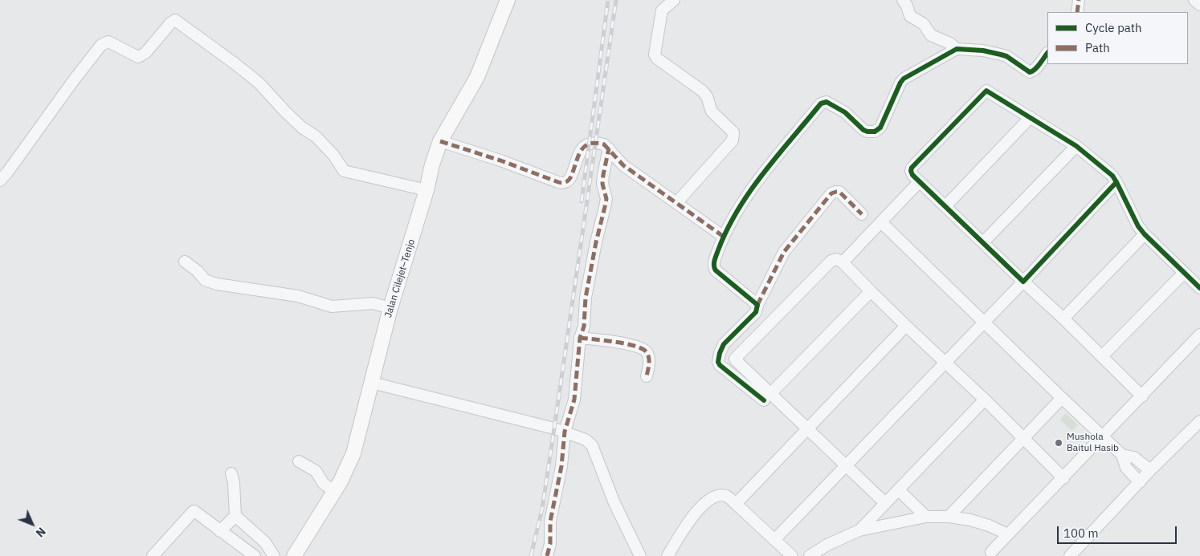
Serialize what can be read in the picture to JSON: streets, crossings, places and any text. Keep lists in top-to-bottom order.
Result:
{
  "streets": {
    "main road": ["Jalan Cilejet–Tenjo"]
  },
  "places": ["Mushola Baitul Hasib"],
  "legend": ["Cycle path", "Path"],
  "scale_bar": "100 m",
  "north": "bottom right"
}
